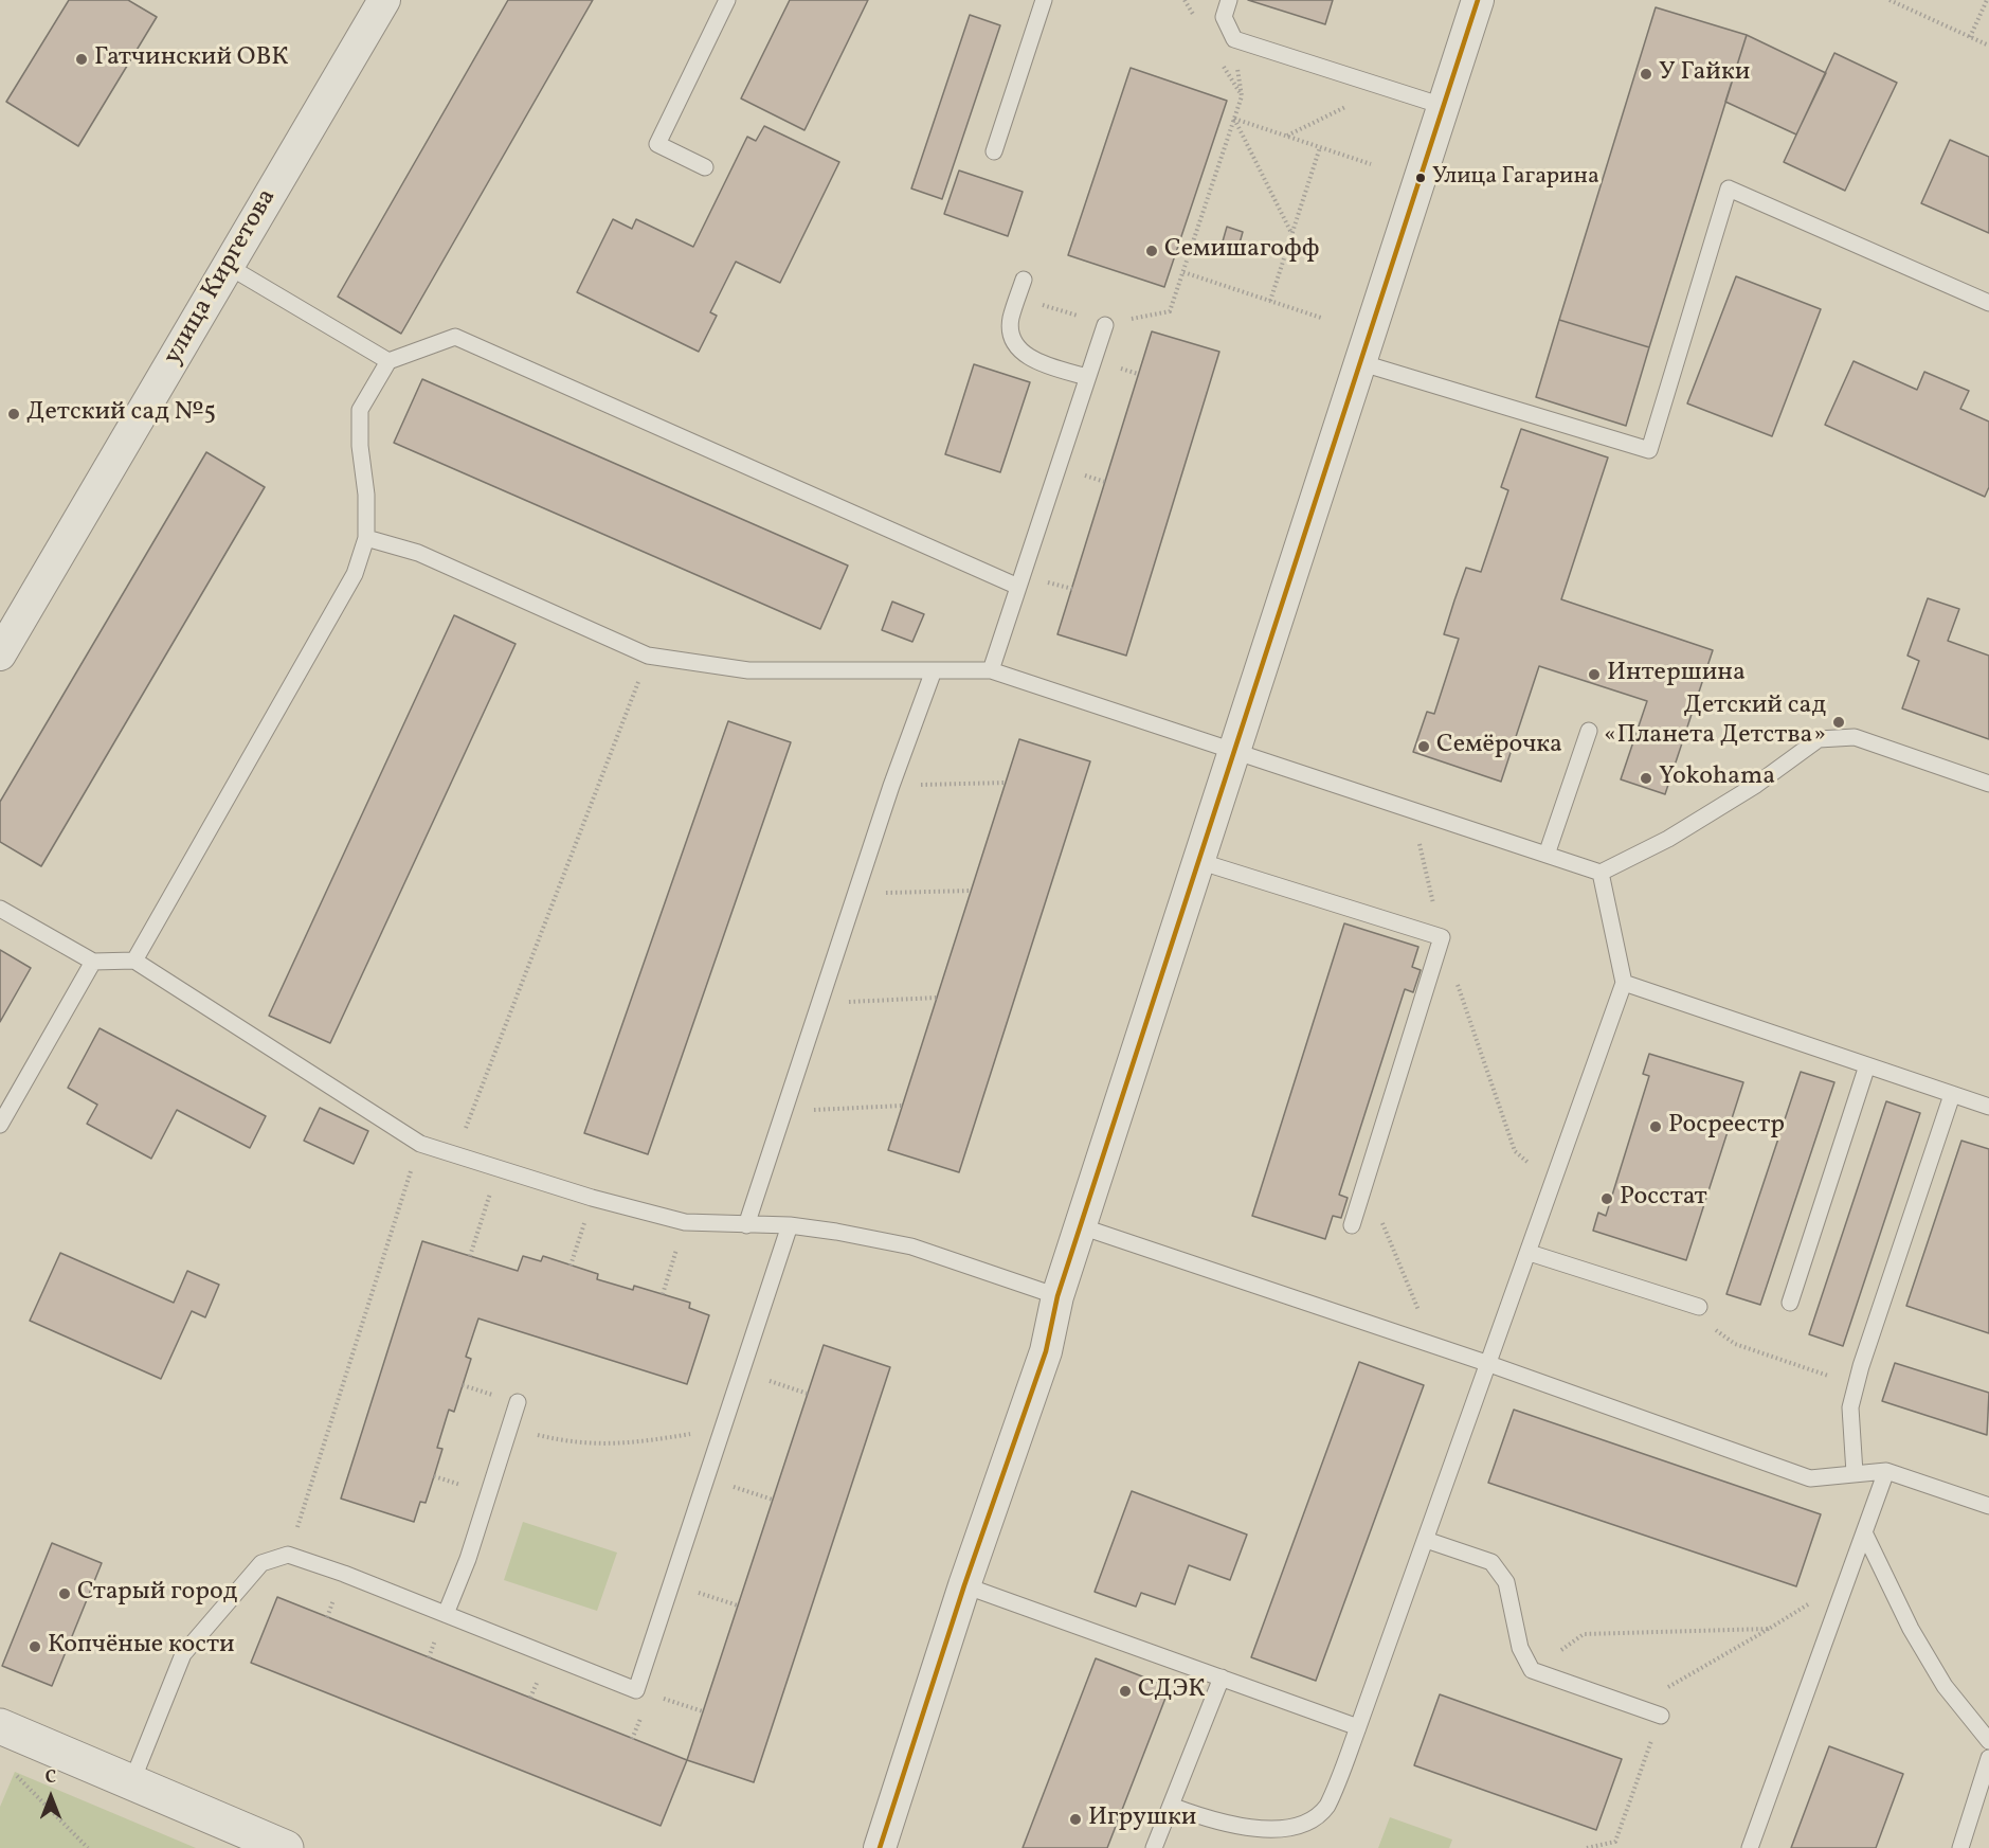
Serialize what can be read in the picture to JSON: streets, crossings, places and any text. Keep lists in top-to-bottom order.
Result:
{
  "streets": {
    "street": ["улица Киргетова"]
  },
  "places": [
    "Гатчинский ОВК",
    "У Гайки",
    "Улица Гагарина",
    "Семишагофф",
    "Дeтский сад №5",
    "Интершина",
    "Детский сад «Планета Детства»",
    "Семёрочка",
    "Yokohama",
    "Росреестр",
    "Росстат",
    "Старый город",
    "Копчёные кости",
    "СДЭК",
    "Игрушки"
  ],
  "north": "top"
}
